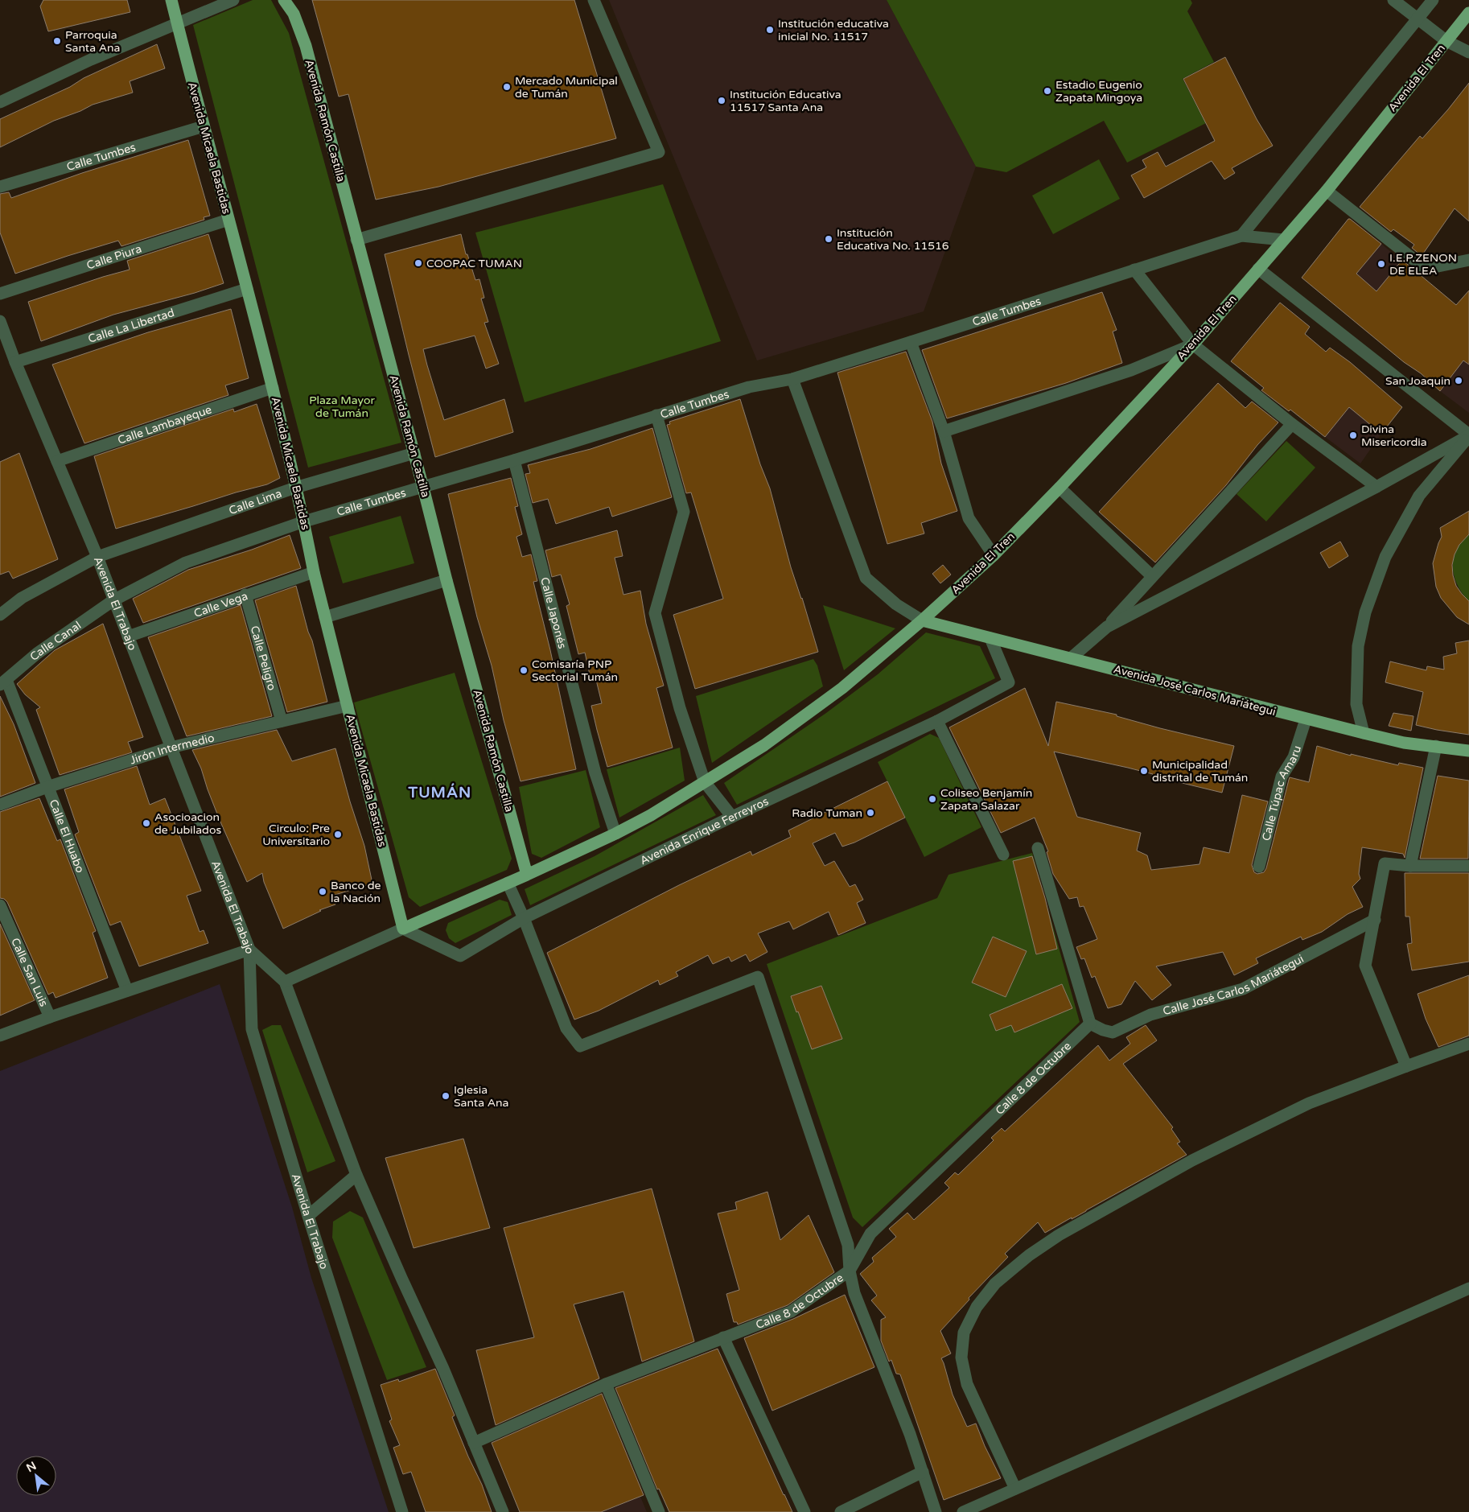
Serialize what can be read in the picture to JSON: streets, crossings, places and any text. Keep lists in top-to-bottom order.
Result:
{
  "streets": {
    "main road": [
      "Avenida El Tren",
      "Avenida Ramón Castilla",
      "Avenida Micaela Bastidas",
      "Avenida José Carlos Mariátegui"
    ],
    "street": [
      "Calle Tumbes",
      "Calle Piura",
      "Calle La Libertad",
      "Calle Lambayeque",
      "Calle Lima",
      "Avenida El Trabajo",
      "Calle Vega",
      "Calle Japonés",
      "Calle Canal",
      "Calle Peligro",
      "Jirón Intermedio",
      "Calle Túpac Amaru",
      "Avenida Enrique Ferreyros",
      "Calle El Huabo",
      "Calle San Luis",
      "Calle José Carlos Mariátegui",
      "Calle 8 de Octubre"
    ]
  },
  "crossings": [
    ["Avenida El Tren", "Avenida Ramón Castilla"],
    ["Avenida El Tren", "Avenida Micaela Bastidas"],
    ["Avenida El Tren", "Calle Tumbes"],
    ["Avenida El Tren", "Calle Japonés"],
    ["Avenida El Tren", "Avenida José Carlos Mariátegui"],
    ["Avenida El Tren", "Avenida Enrique Ferreyros"],
    ["Avenida Ramón Castilla", "Calle Tumbes"],
    ["Avenida Ramón Castilla", "Calle Lima"],
    ["Avenida Micaela Bastidas", "Calle Tumbes"],
    ["Avenida Micaela Bastidas", "Calle Piura"],
    ["Avenida Micaela Bastidas", "Calle La Libertad"],
    ["Avenida Micaela Bastidas", "Calle Lambayeque"],
    ["Avenida Micaela Bastidas", "Calle Lima"],
    ["Avenida Micaela Bastidas", "Calle Vega"],
    ["Avenida Micaela Bastidas", "Jirón Intermedio"],
    ["Avenida Micaela Bastidas", "Avenida Enrique Ferreyros"],
    ["Calle Tumbes", "Avenida El Trabajo"],
    ["Calle Tumbes", "Calle Japonés"],
    ["Calle Tumbes", "Calle Canal"],
    ["Calle La Libertad", "Avenida El Trabajo"],
    ["Calle Lambayeque", "Avenida El Trabajo"],
    ["Calle Lima", "Avenida El Trabajo"],
    ["Avenida El Trabajo", "Calle Vega"],
    ["Avenida El Trabajo", "Calle Canal"],
    ["Avenida El Trabajo", "Jirón Intermedio"],
    ["Calle Vega", "Calle Peligro"],
    ["Calle Canal", "Calle El Huabo"],
    ["Calle Peligro", "Jirón Intermedio"],
    ["Avenida José Carlos Mariátegui", "Calle Túpac Amaru"],
    ["Avenida José Carlos Mariátegui", "Avenida Enrique Ferreyros"],
    ["Jirón Intermedio", "Calle El Huabo"],
    ["Calle José Carlos Mariátegui", "Calle 8 de Octubre"]
  ],
  "districts": ["TUMÁN"],
  "parks": ["Plaza Mayor de Tumán"],
  "places": [
    "Institución educativa inicial No. 11517",
    "Parroquia Santa Ana",
    "Mercado Municipal de Tumán",
    "Estadio Eugenio Zapata Mingoya",
    "Institución Educativa 11517 Santa Ana",
    "Institución Educativa No. 11516",
    "COOPAC TUMAN",
    "I.E.P.ZENON DE ELEA",
    "San Joaquin",
    "Divina Misericordia",
    "Comisaría PNP Sectorial Tumán",
    "Municipalidad distrital de Tumán",
    "Coliseo Benjamín Zapata Salazar",
    "Radio Tuman",
    "Asocioacion de Jubilados",
    "Circulo: Pre Universitario",
    "Banco de la Nación",
    "Iglesia Santa Ana"
  ],
  "north": "top left"
}
